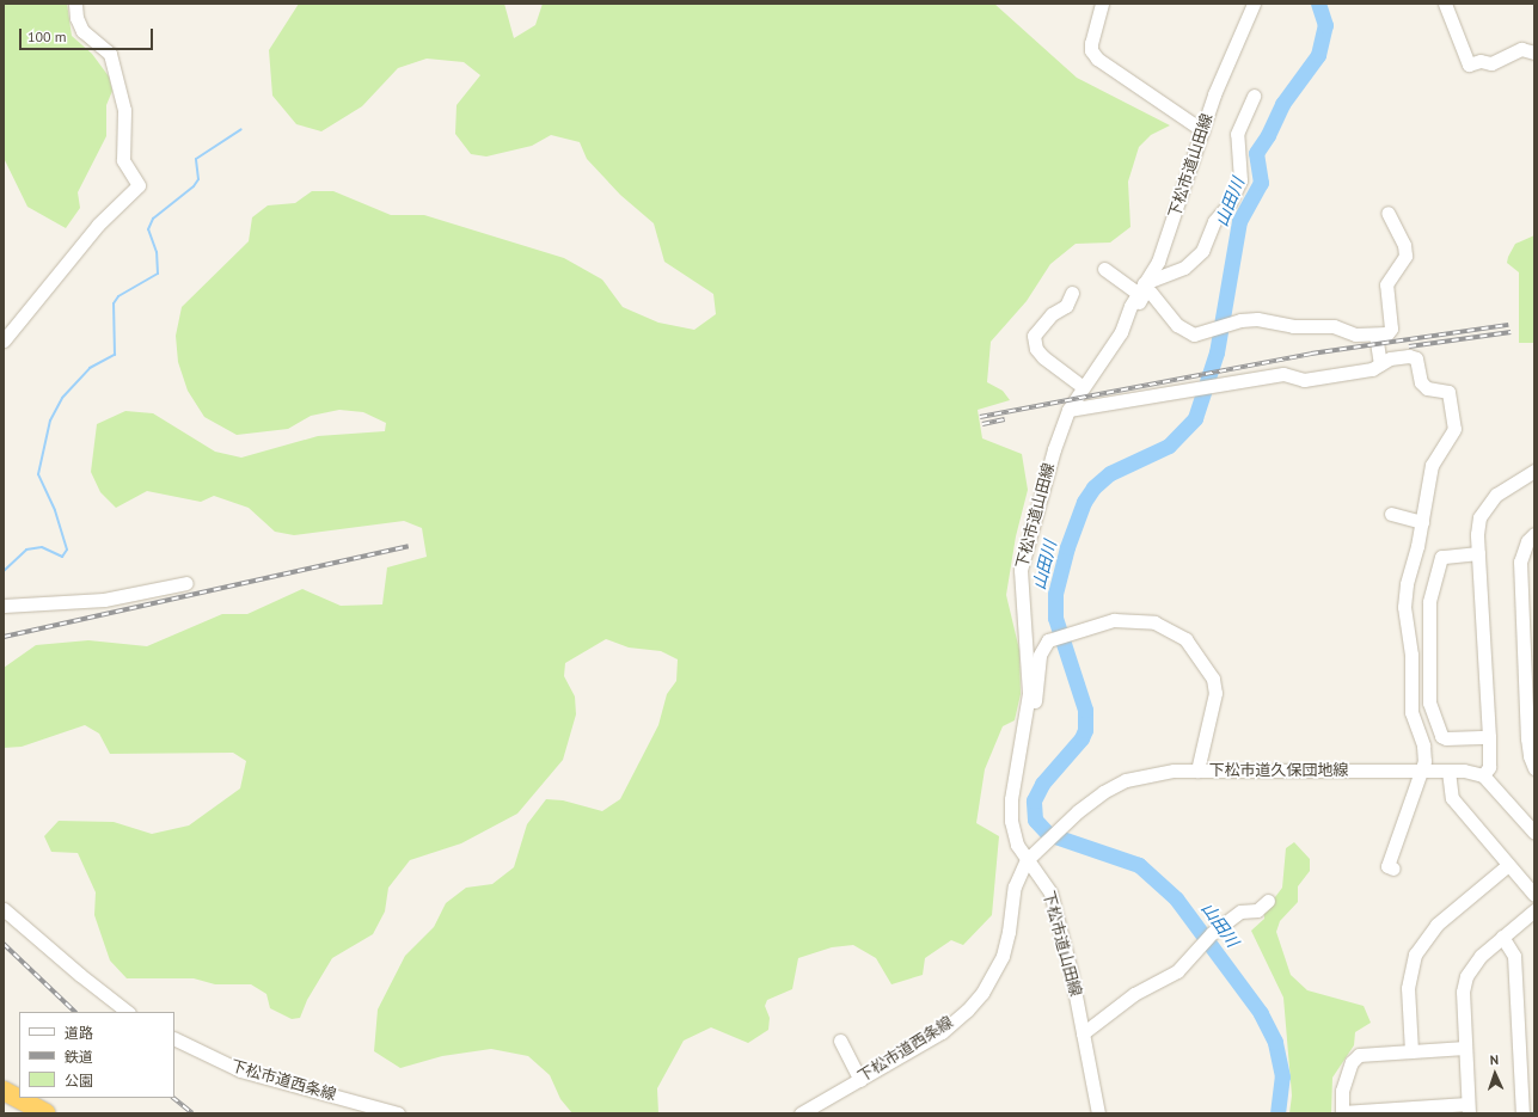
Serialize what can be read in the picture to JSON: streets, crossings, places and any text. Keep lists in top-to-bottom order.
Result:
{
  "streets": {
    "street": ["下松市道山田線", "下松市道久保団地線", "下松市道西条線"]
  },
  "crossings": [
    ["下松市道山田線", "下松市道久保団地線"],
    ["下松市道山田線", "下松市道西条線"],
    ["下松市道久保団地線", "下松市道西条線"]
  ],
  "water": ["山田川"],
  "legend": ["道路", "鉄道", "公園"],
  "scale_bar": "100 m",
  "north": "top"
}
